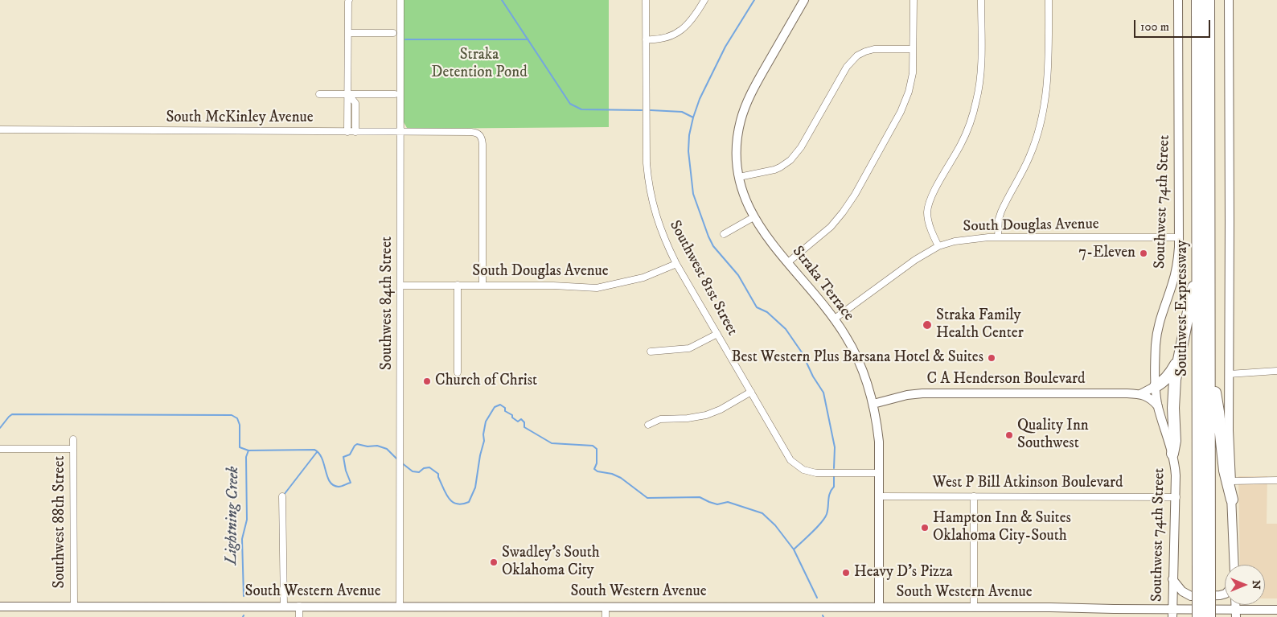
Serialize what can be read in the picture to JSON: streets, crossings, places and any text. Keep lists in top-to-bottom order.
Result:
{
  "streets": {
    "highway": ["Southwest Expressway"],
    "main road": [
      "Southwest 74th Street",
      "Straka Terrace",
      "C A Henderson Boulevard",
      "South Western Avenue"
    ],
    "street": [
      "South McKinley Avenue",
      "South Douglas Avenue",
      "Southwest 81st Street",
      "Southwest 84th Street",
      "West P Bill Atkinson Boulevard",
      "Southwest 88th Street"
    ]
  },
  "crossings": [
    ["South McKinley Avenue", "South Douglas Avenue"],
    ["South McKinley Avenue", "Southwest 84th Street"],
    ["Southwest 74th Street", "South Douglas Avenue"],
    ["Southwest 74th Street", "C A Henderson Boulevard"],
    ["Southwest 74th Street", "West P Bill Atkinson Boulevard"],
    ["Southwest 74th Street", "South Western Avenue"],
    ["South Douglas Avenue", "Southwest 81st Street"],
    ["South Douglas Avenue", "Straka Terrace"],
    ["South Douglas Avenue", "Southwest 84th Street"],
    ["Southwest 81st Street", "Straka Terrace"],
    ["Straka Terrace", "C A Henderson Boulevard"],
    ["Straka Terrace", "West P Bill Atkinson Boulevard"],
    ["Straka Terrace", "South Western Avenue"],
    ["Southwest 84th Street", "South Western Avenue"],
    ["Southwest 88th Street", "South Western Avenue"]
  ],
  "water": ["Lightning Creek"],
  "parks": ["Straka Detention Pond"],
  "places": [
    "7-Eleven",
    "Straka Family Health Center",
    "Best Western Plus Barsana Hotel & Suites",
    "Church of Christ",
    "Quality Inn Southwest",
    "Hampton Inn & Suites Oklahoma City-South",
    "Swadley’s South Oklahoma City",
    "Heavy D's Pizza"
  ],
  "scale_bar": "100 m",
  "north": "right"
}
